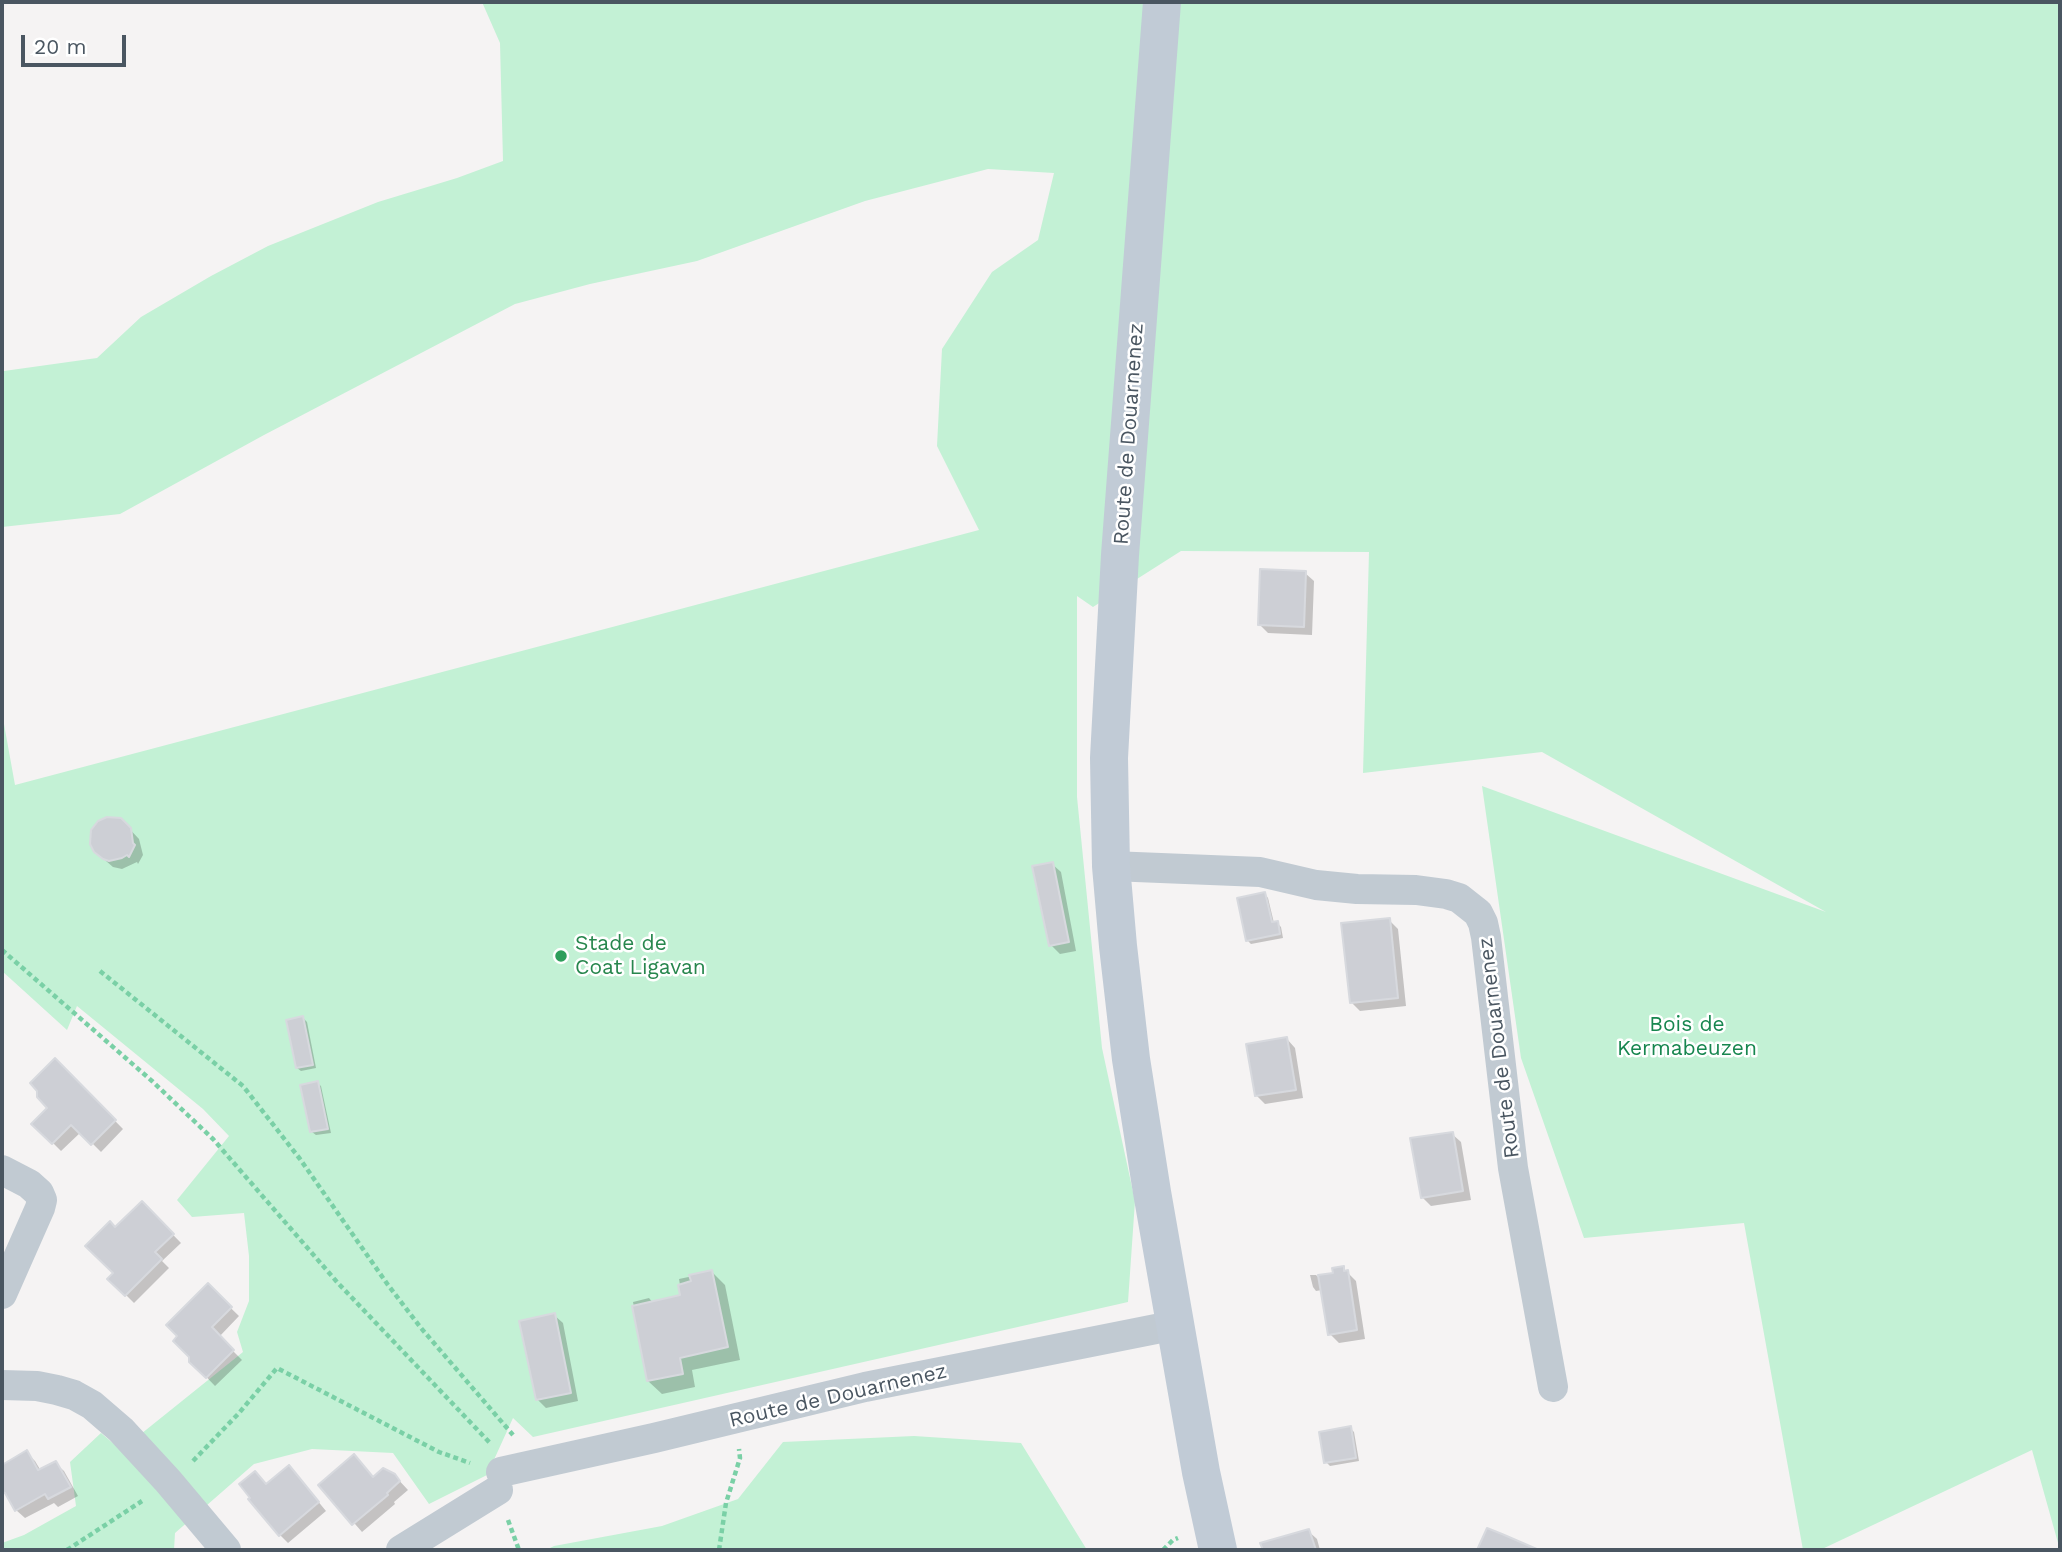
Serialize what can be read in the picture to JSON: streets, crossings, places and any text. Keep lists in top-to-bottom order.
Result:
{
  "streets": {
    "main road": ["Route de Douarnenez"]
  },
  "parks": ["Bois de Kermabeuzen"],
  "places": ["Stade de Coat Ligavan"],
  "scale_bar": "20 m"
}
